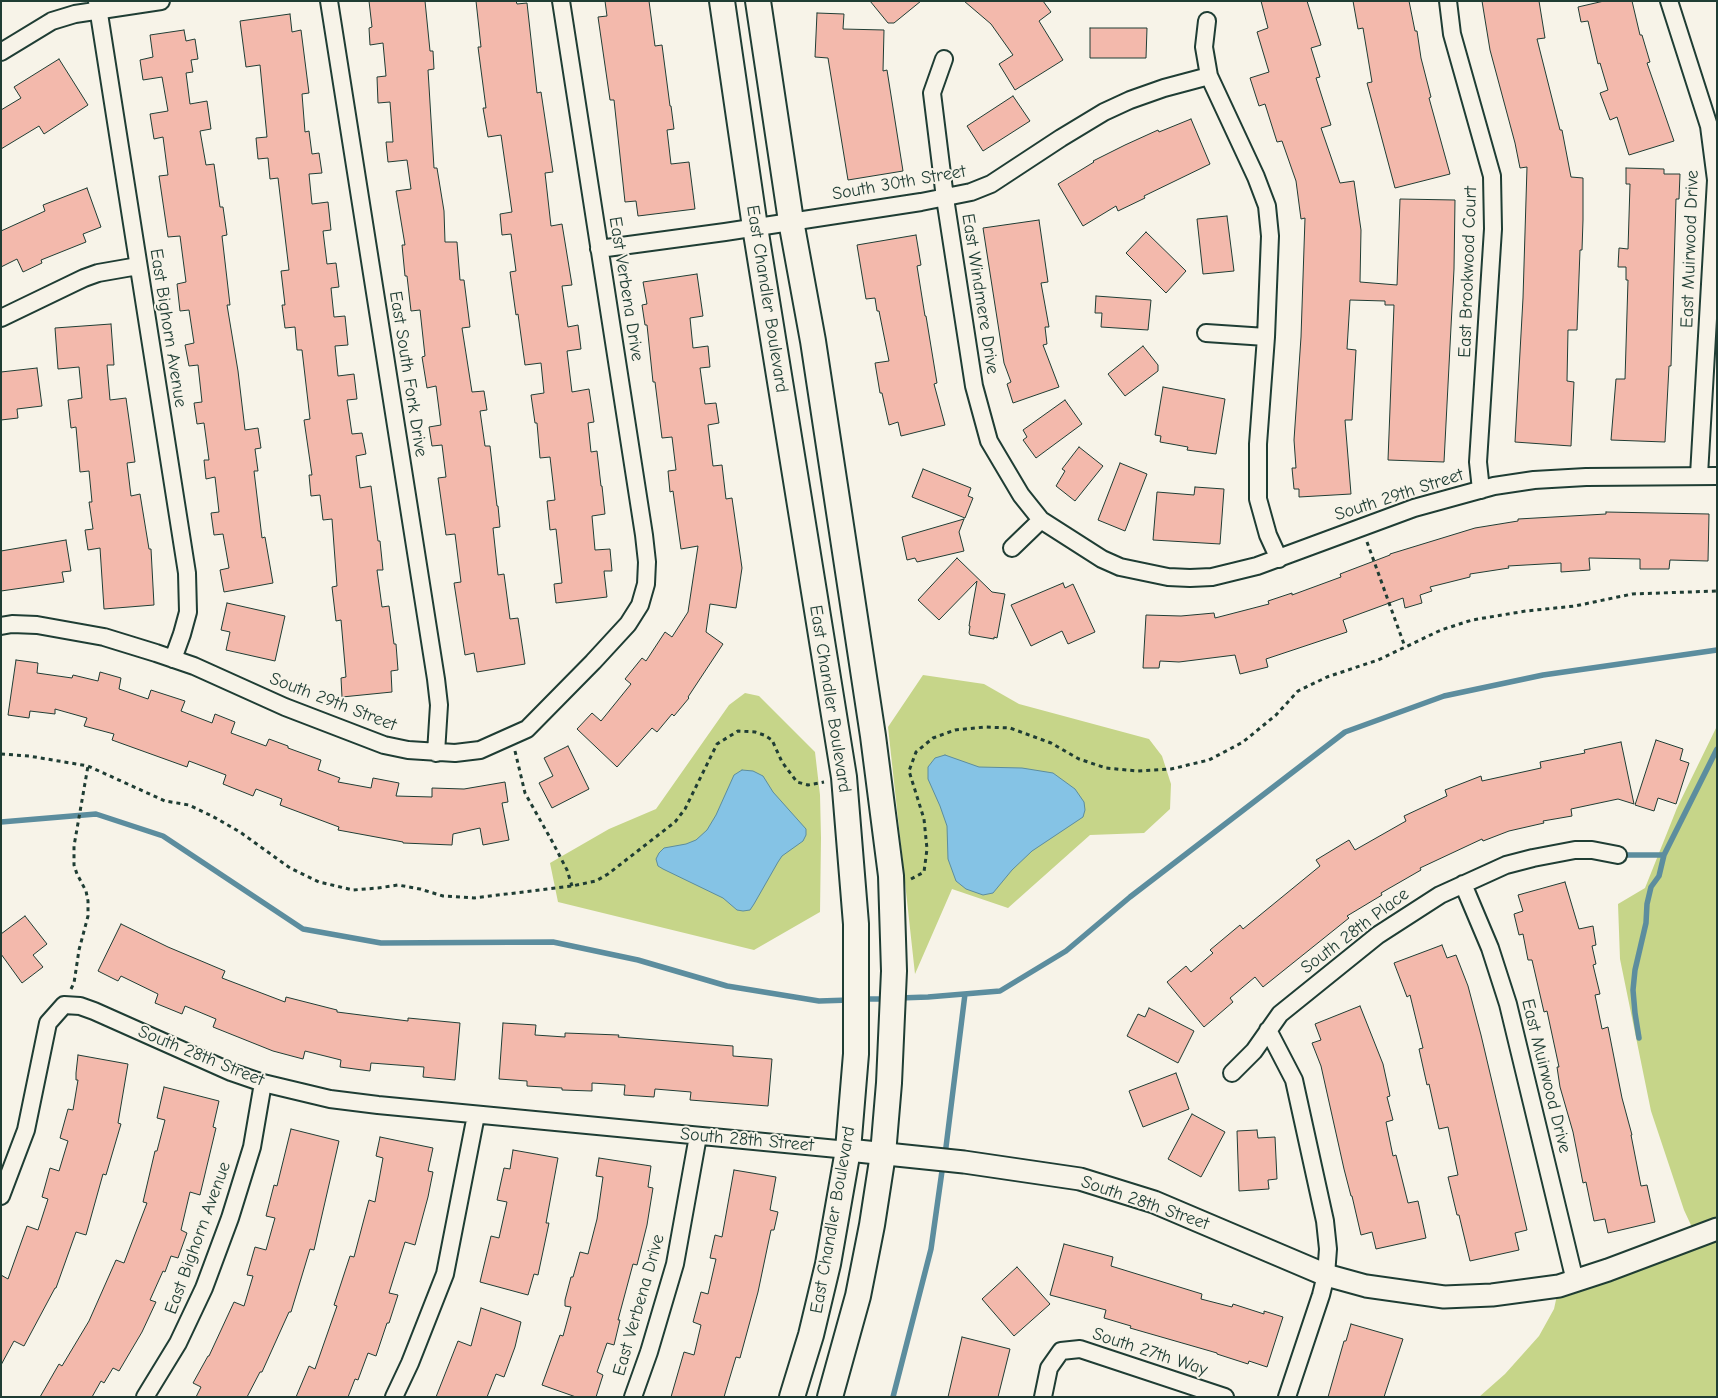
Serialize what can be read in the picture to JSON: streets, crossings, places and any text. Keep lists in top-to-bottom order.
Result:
{
  "streets": {
    "main road": ["East Chandler Boulevard"],
    "street": [
      "South 30th Street",
      "East Muirwood Drive",
      "East Brookwood Court",
      "East Verbena Drive",
      "East Windmere Drive",
      "East Bighorn Avenue",
      "East South Fork Drive",
      "South 29th Street",
      "South 28th Place",
      "South 28th Street",
      "South 27th Way"
    ]
  },
  "crossings": [
    ["South 30th Street", "East Verbena Drive"],
    ["South 30th Street", "East Windmere Drive"],
    ["South 30th Street", "East Chandler Boulevard"],
    ["East Muirwood Drive", "South 29th Street"],
    ["East Muirwood Drive", "South 28th Place"],
    ["East Muirwood Drive", "South 28th Street"],
    ["East Brookwood Court", "South 29th Street"],
    ["East Verbena Drive", "South 29th Street"],
    ["East Verbena Drive", "South 28th Street"],
    ["East Windmere Drive", "South 29th Street"],
    ["East Chandler Boulevard", "South 28th Street"],
    ["East Bighorn Avenue", "South 29th Street"],
    ["East Bighorn Avenue", "South 28th Street"],
    ["East South Fork Drive", "South 29th Street"]
  ]
}
